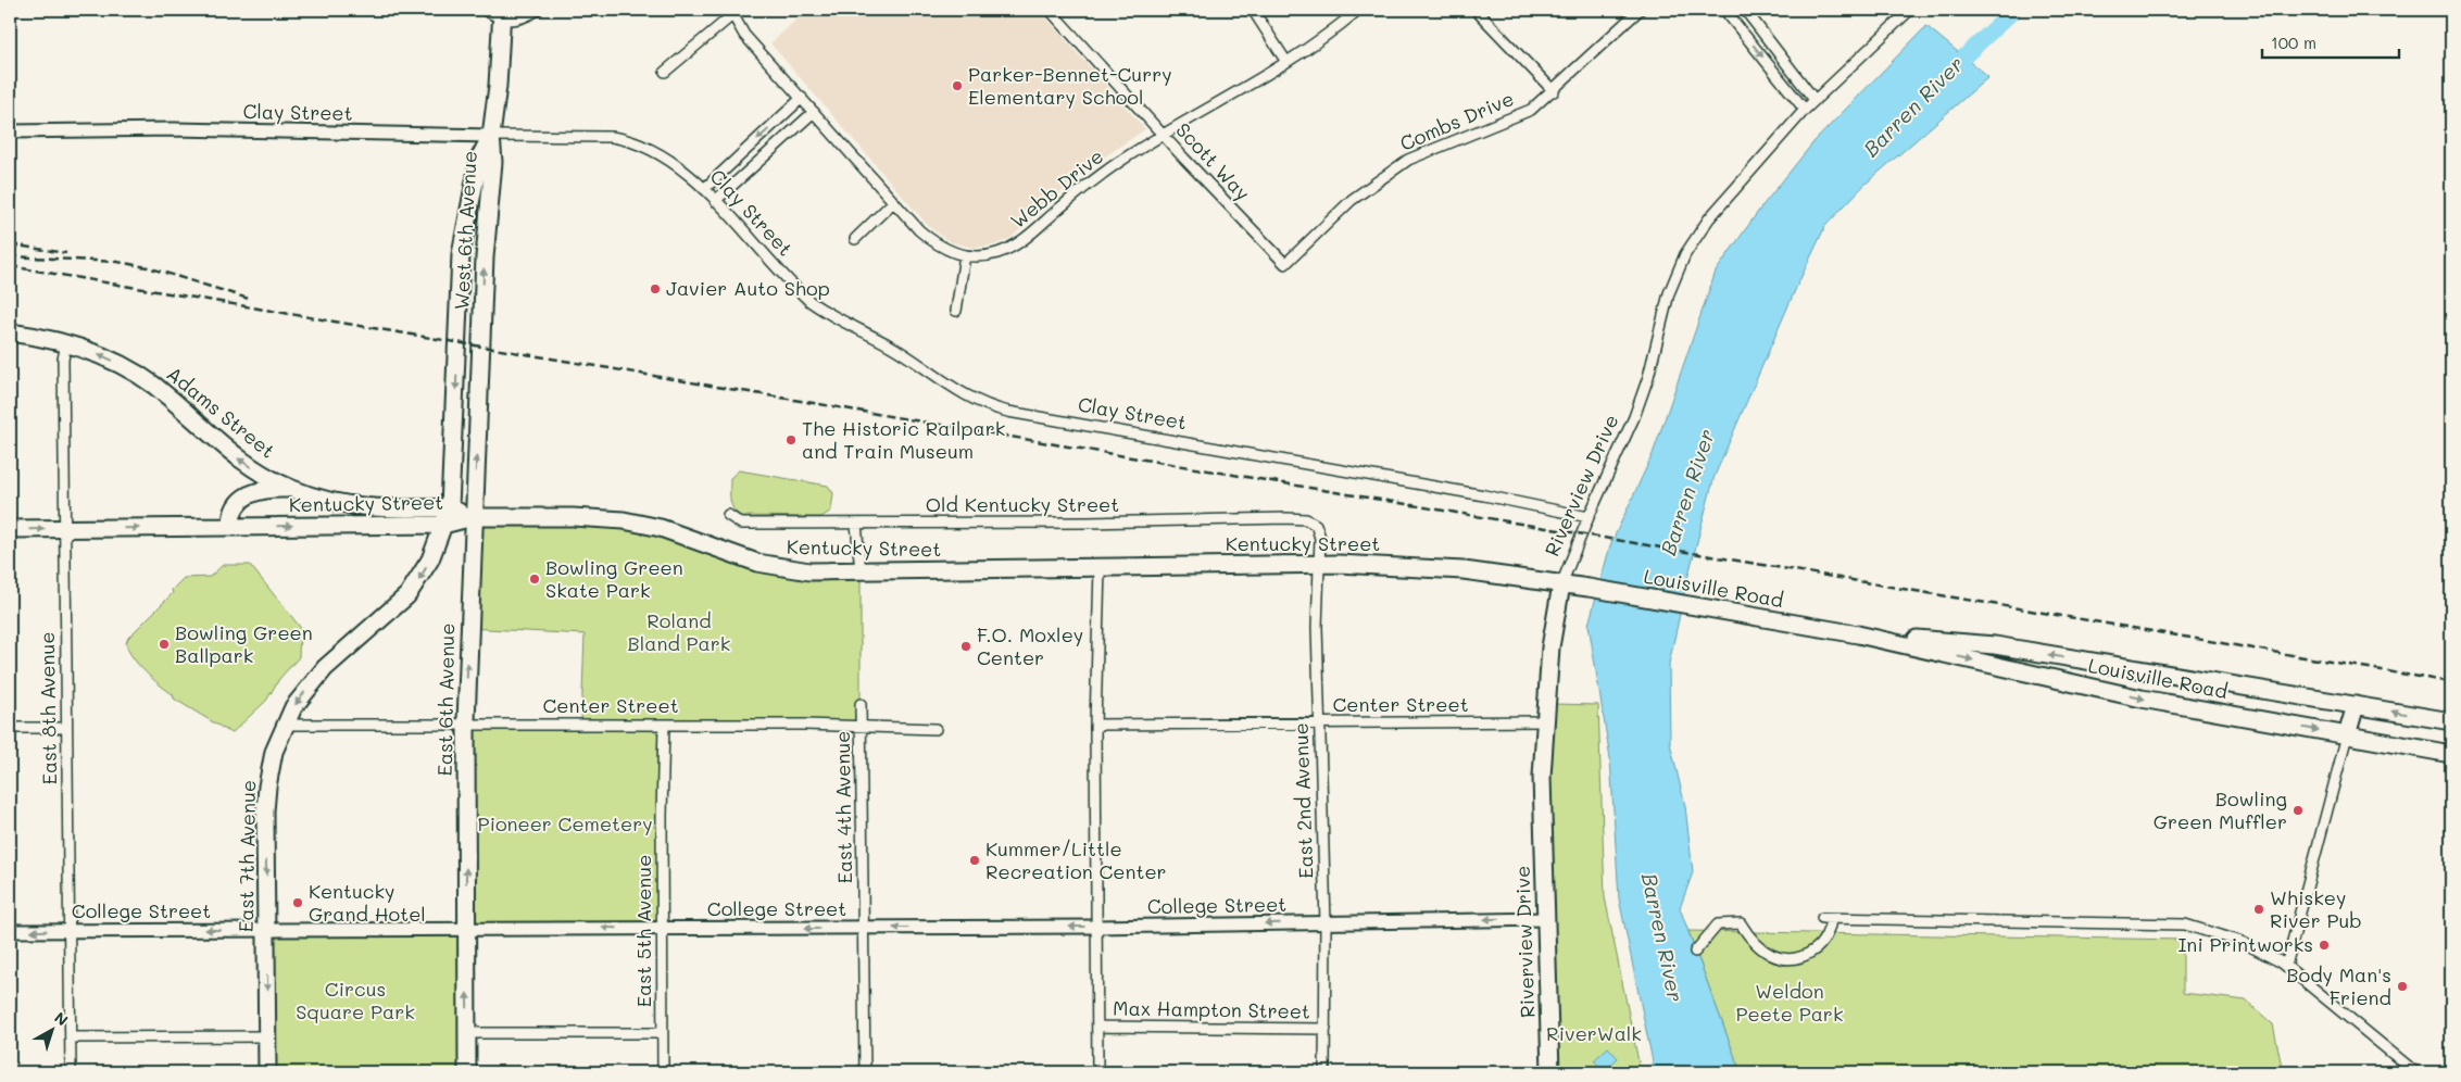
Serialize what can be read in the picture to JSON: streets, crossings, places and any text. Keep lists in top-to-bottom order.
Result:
{
  "streets": {
    "main road": [
      "West 6th Avenue",
      "Adams Street",
      "Riverview Drive",
      "Kentucky Street",
      "Louisville Road",
      "East 6th Avenue",
      "East 7th Avenue"
    ],
    "street": [
      "Clay Street",
      "Combs Drive",
      "Scott Way",
      "Webb Drive",
      "Old Kentucky Street",
      "Center Street",
      "East 8th Avenue",
      "East 2nd Avenue",
      "East 4th Avenue",
      "College Street",
      "East 5th Avenue",
      "Max Hampton Street"
    ]
  },
  "crossings": [
    ["Clay Street", "West 6th Avenue"],
    ["Clay Street", "Riverview Drive"],
    ["Combs Drive", "Scott Way"],
    ["Scott Way", "Webb Drive"],
    ["West 6th Avenue", "Adams Street"],
    ["West 6th Avenue", "East 6th Avenue"],
    ["West 6th Avenue", "East 7th Avenue"],
    ["Adams Street", "Kentucky Street"],
    ["Adams Street", "East 6th Avenue"],
    ["Adams Street", "East 8th Avenue"],
    ["Adams Street", "East 7th Avenue"],
    ["Riverview Drive", "Kentucky Street"],
    ["Riverview Drive", "Louisville Road"],
    ["Riverview Drive", "Center Street"],
    ["Riverview Drive", "College Street"],
    ["Kentucky Street", "Louisville Road"],
    ["Kentucky Street", "East 6th Avenue"],
    ["Kentucky Street", "East 8th Avenue"],
    ["Kentucky Street", "East 2nd Avenue"],
    ["Kentucky Street", "East 7th Avenue"],
    ["Old Kentucky Street", "East 2nd Avenue"],
    ["East 6th Avenue", "Center Street"],
    ["East 6th Avenue", "College Street"],
    ["Center Street", "East 2nd Avenue"],
    ["Center Street", "East 4th Avenue"],
    ["Center Street", "East 7th Avenue"],
    ["Center Street", "East 5th Avenue"],
    ["East 8th Avenue", "College Street"],
    ["East 2nd Avenue", "College Street"],
    ["East 2nd Avenue", "Max Hampton Street"],
    ["East 4th Avenue", "College Street"],
    ["East 7th Avenue", "College Street"],
    ["College Street", "East 5th Avenue"]
  ],
  "one_way": [
    "Adams Street",
    "East 6th Avenue",
    "East 7th Avenue",
    "College Street"
  ],
  "water": ["Barren River"],
  "parks": [
    "Roland Bland Park",
    "Pioneer Cemetery",
    "Circus Square Park",
    "Weldon Peete Park",
    "RiverWalk"
  ],
  "places": [
    "Parker-Bennet-Curry Elementary School",
    "Javier Auto Shop",
    "The Historic Railpark and Train Museum",
    "Bowling Green Skate Park",
    "Bowling Green Ballpark",
    "F.O. Moxley Center",
    "Bowling Green Muffler",
    "Kummer/Little Recreation Center",
    "Kentucky Grand Hotel",
    "Whiskey River Pub",
    "Ini Printworks",
    "Body Man's Friend"
  ],
  "scale_bar": "100 m",
  "north": "top right"
}
